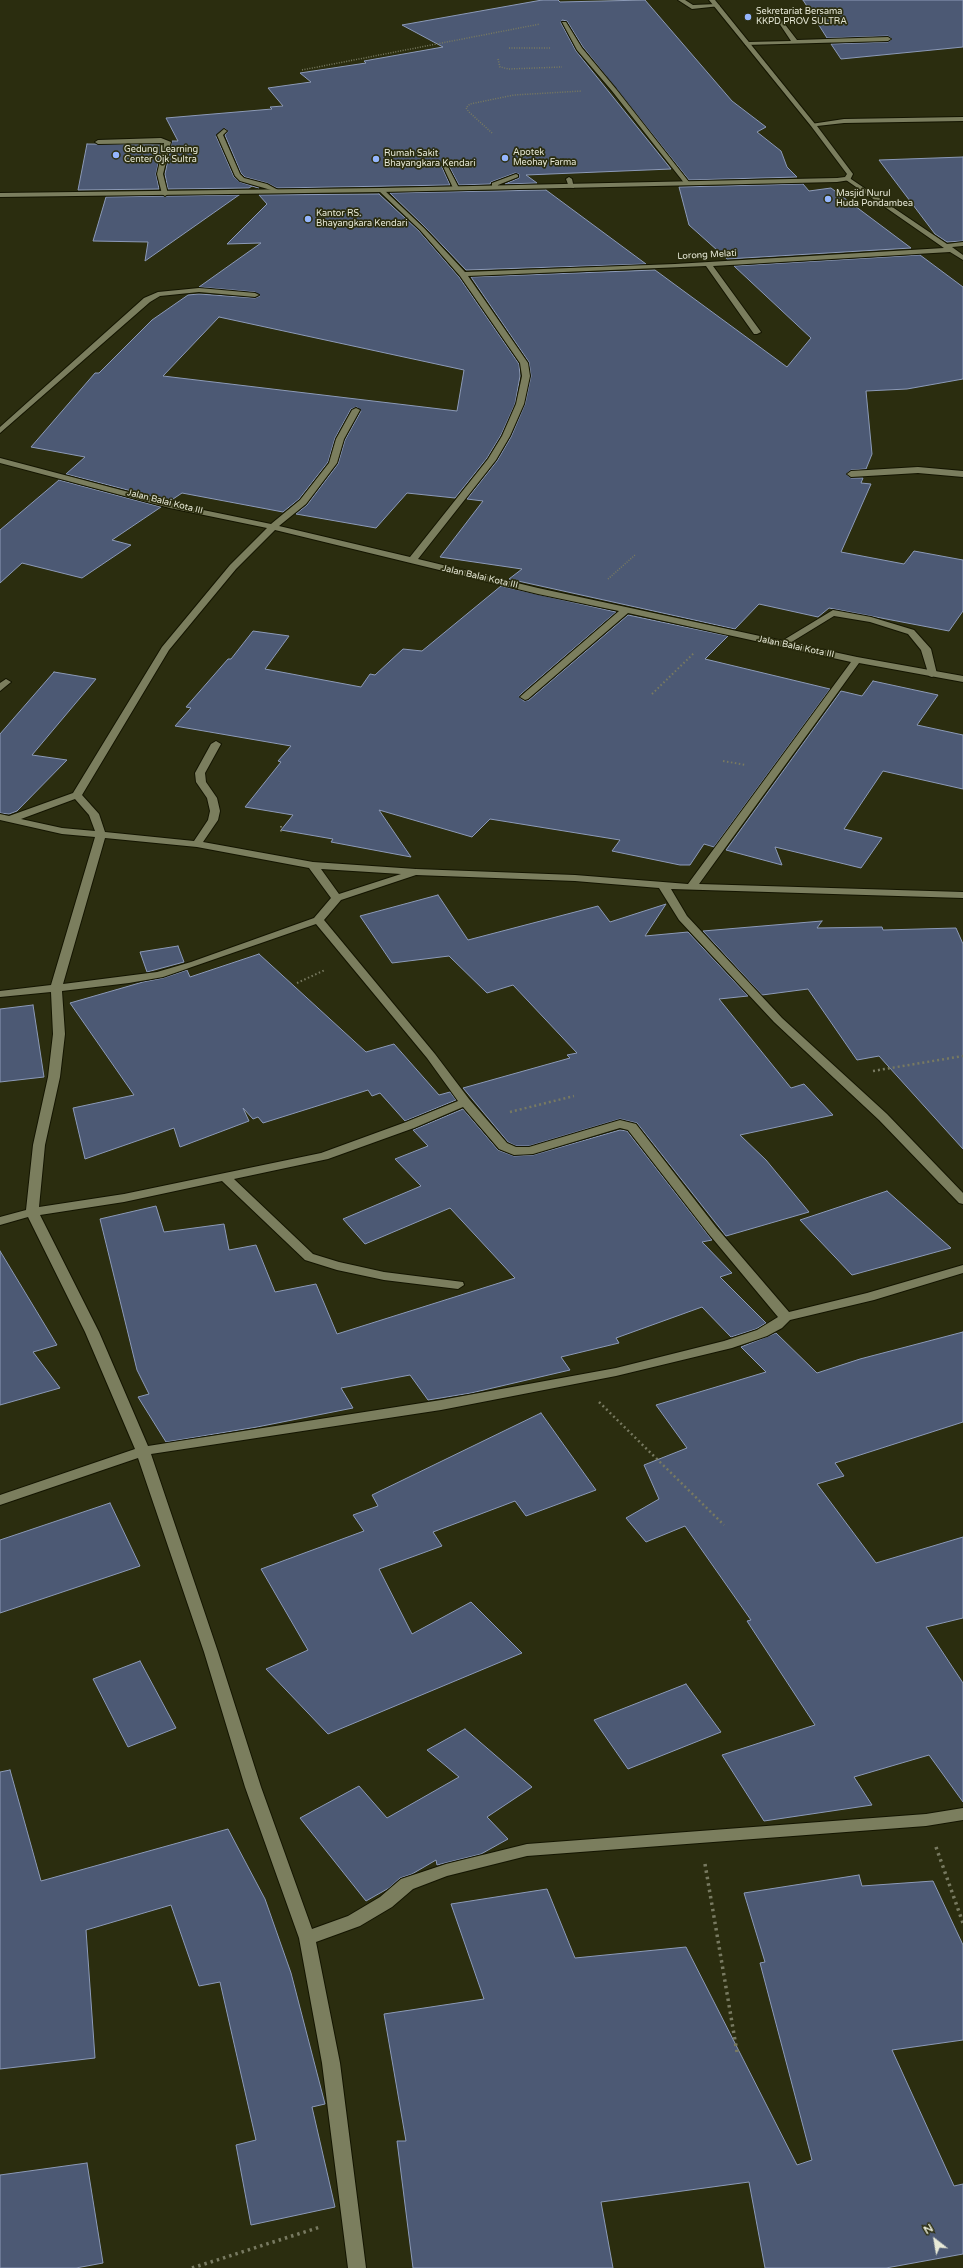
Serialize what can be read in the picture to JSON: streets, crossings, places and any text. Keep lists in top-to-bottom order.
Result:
{
  "streets": {
    "street": ["Lorong Melati", "Jalan Balai Kota III"]
  },
  "places": [
    "Sekretariat Bersama KKPD PROV SULTRA",
    "Gedung Learning Center Ojk Sultra",
    "Apotek Meohay Farma",
    "Rumah Sakit Bhayangkara Kendari",
    "Masjid Nurul Huda Pondambea",
    "Kantor RS. Bhayangkara Kendari"
  ],
  "north": "top left"
}
